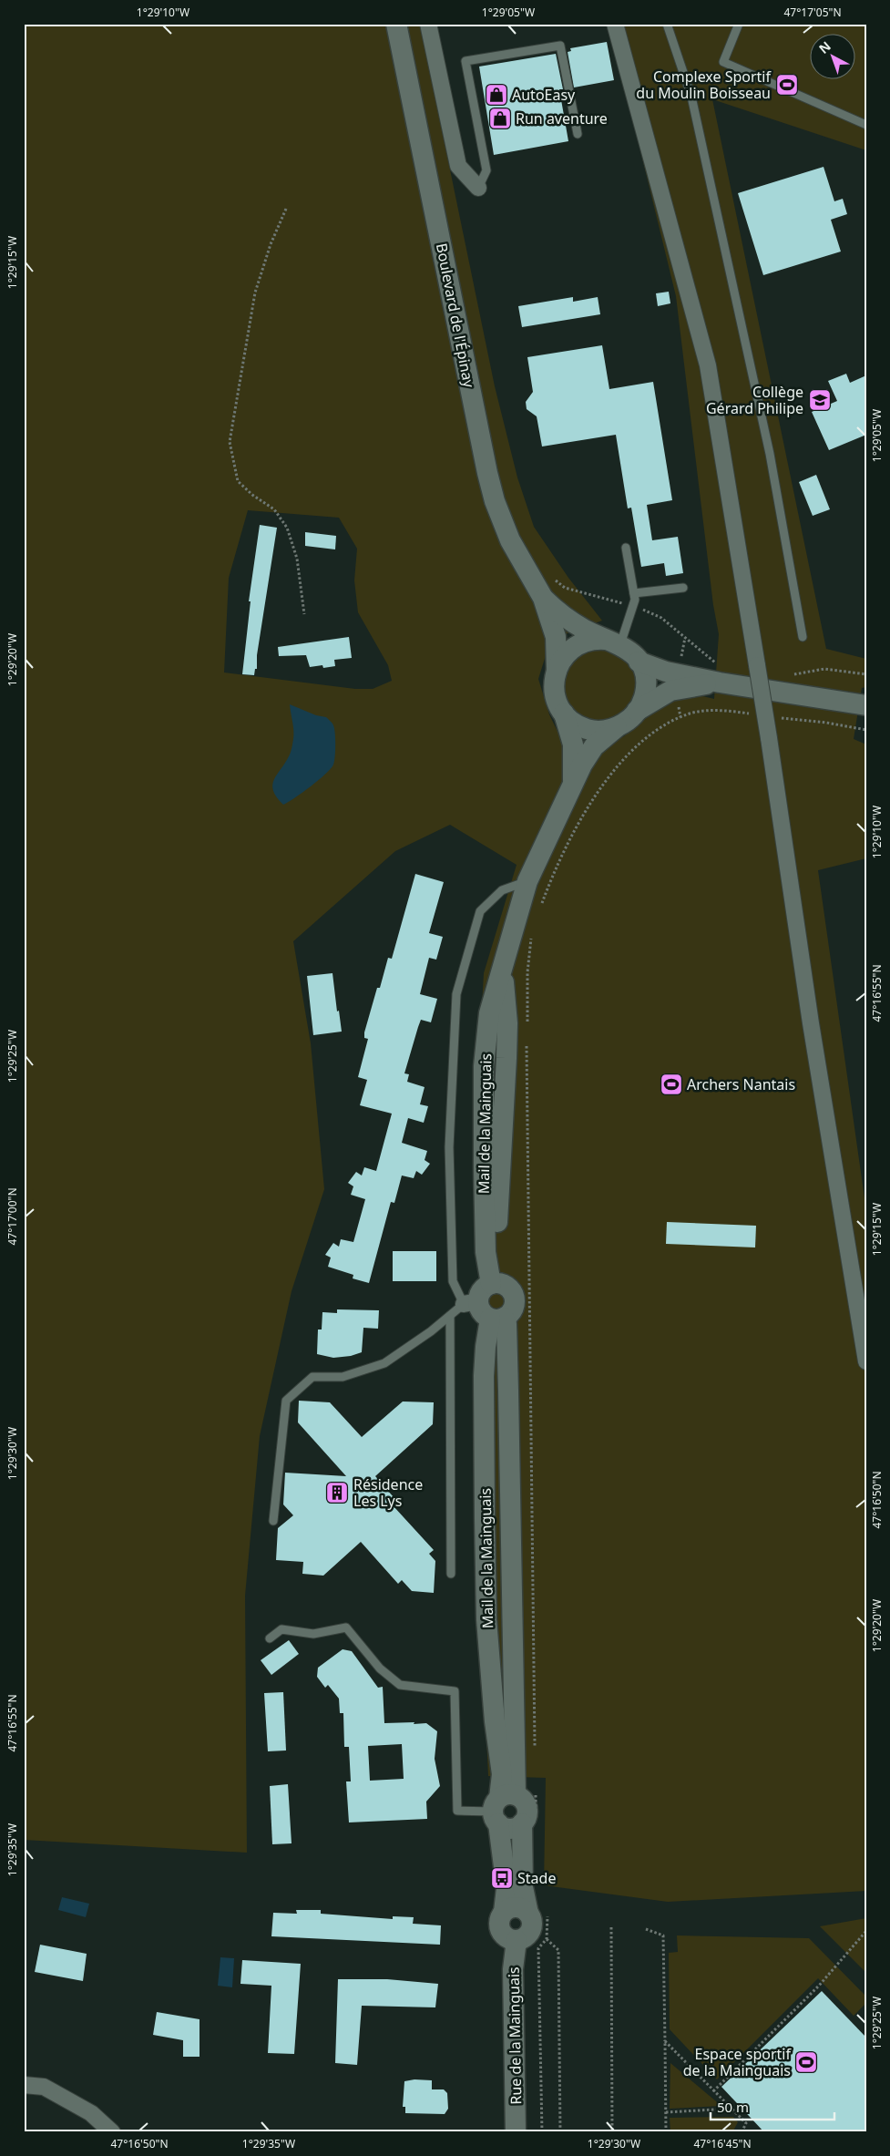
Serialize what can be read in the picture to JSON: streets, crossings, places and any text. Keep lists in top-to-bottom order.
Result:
{
  "streets": {
    "street": ["Boulevard de l'Épinay", "Mail de la Mainguais", "Rue de la Mainguais"]
  },
  "crossings": [
    ["Boulevard de l'Épinay", "Mail de la Mainguais"],
    ["Mail de la Mainguais", "Rue de la Mainguais"]
  ],
  "places": {
    "sports": ["Complexe Sportif du Moulin Boisseau", "Archers Nantais", "Espace sportif de la Mainguais"],
    "shop": ["AutoEasy", "Run aventure"],
    "school or university": ["Collège Gérard Philipe"],
    "building": ["Résidence Les Lys"],
    "bus stop": ["Stade"]
  },
  "scale_bar": "50 m",
  "north": "top left",
  "coordinates": [
    "1°29'10\"W",
    "1°29'05\"W",
    "47°17'05\"N",
    "1°29'15\"W",
    "1°29'20\"W",
    "47°16'55\"N",
    "1°29'25\"W",
    "47°17'00\"N",
    "1°29'30\"W",
    "47°16'50\"N",
    "1°29'35\"W",
    "47°16'45\"N"
  ]
}
